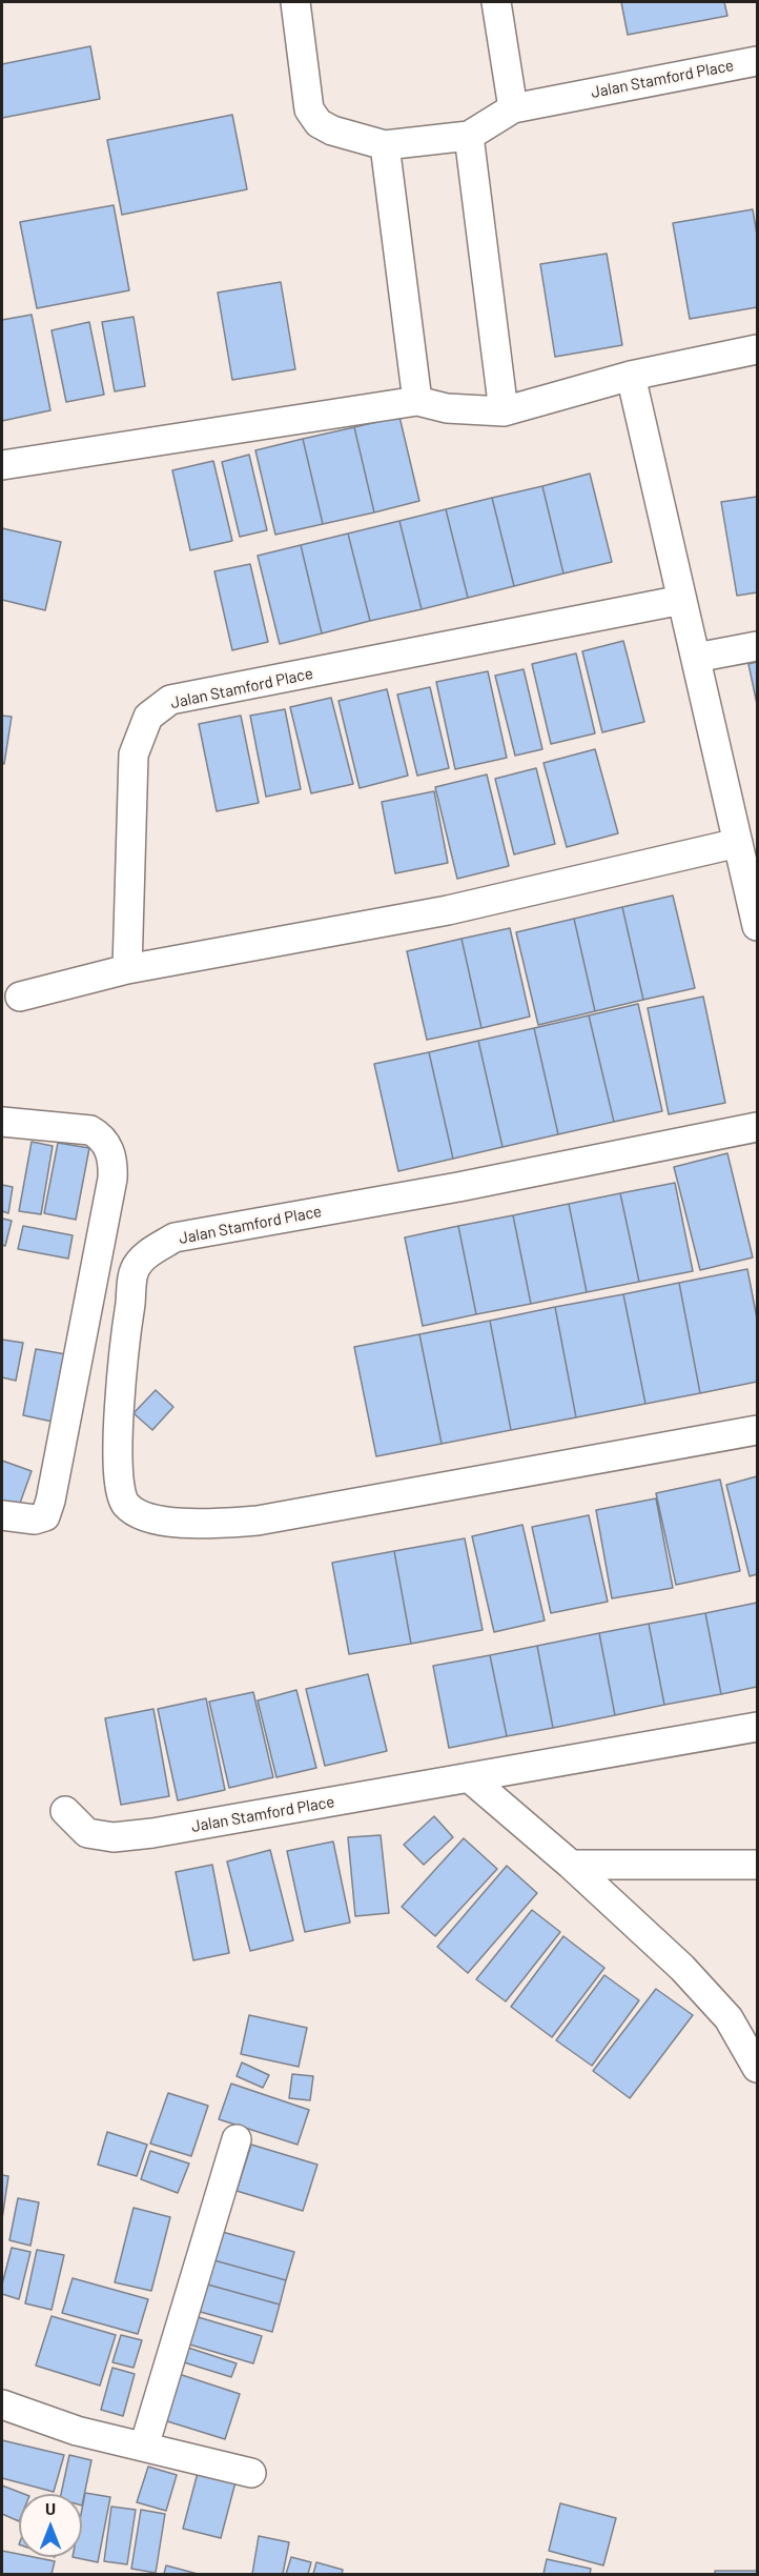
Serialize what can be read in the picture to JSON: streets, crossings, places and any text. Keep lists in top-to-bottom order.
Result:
{
  "streets": {
    "street": ["Jalan Stamford Place"]
  },
  "north": "top"
}
